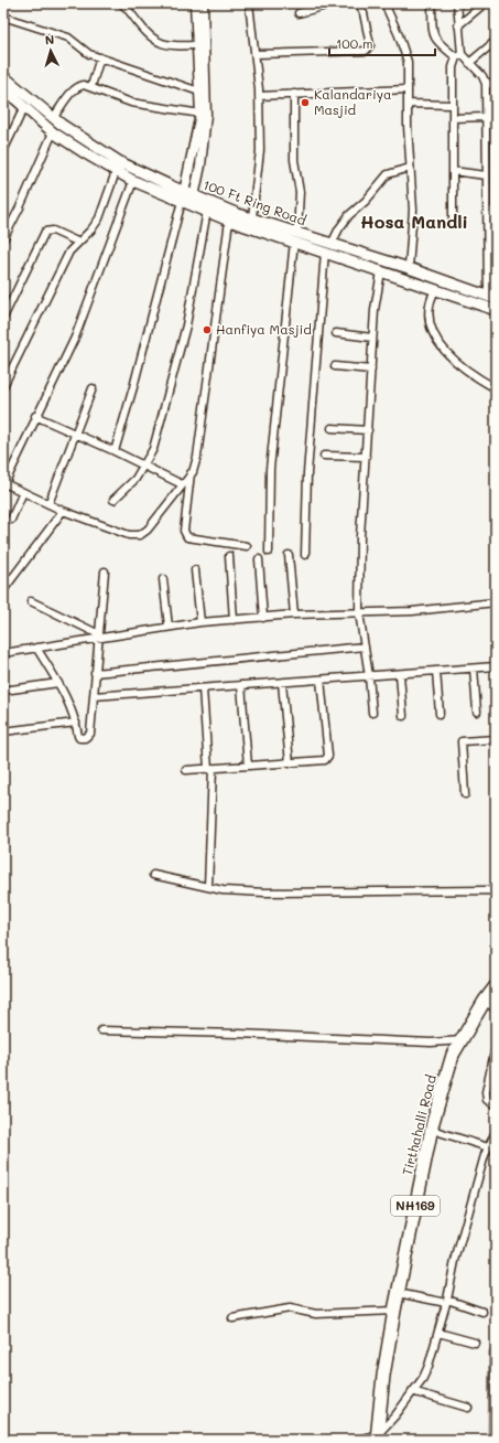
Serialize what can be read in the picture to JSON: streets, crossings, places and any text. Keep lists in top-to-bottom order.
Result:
{
  "streets": {
    "highway": ["Tirthahalli Road", "NH169"],
    "main road": ["100 Ft Ring Road"]
  },
  "districts": ["Hosa Mandli"],
  "places": ["Kalandariya Masjid", "Hanfiya Masjid"],
  "scale_bar": "100 m",
  "north": "top"
}
